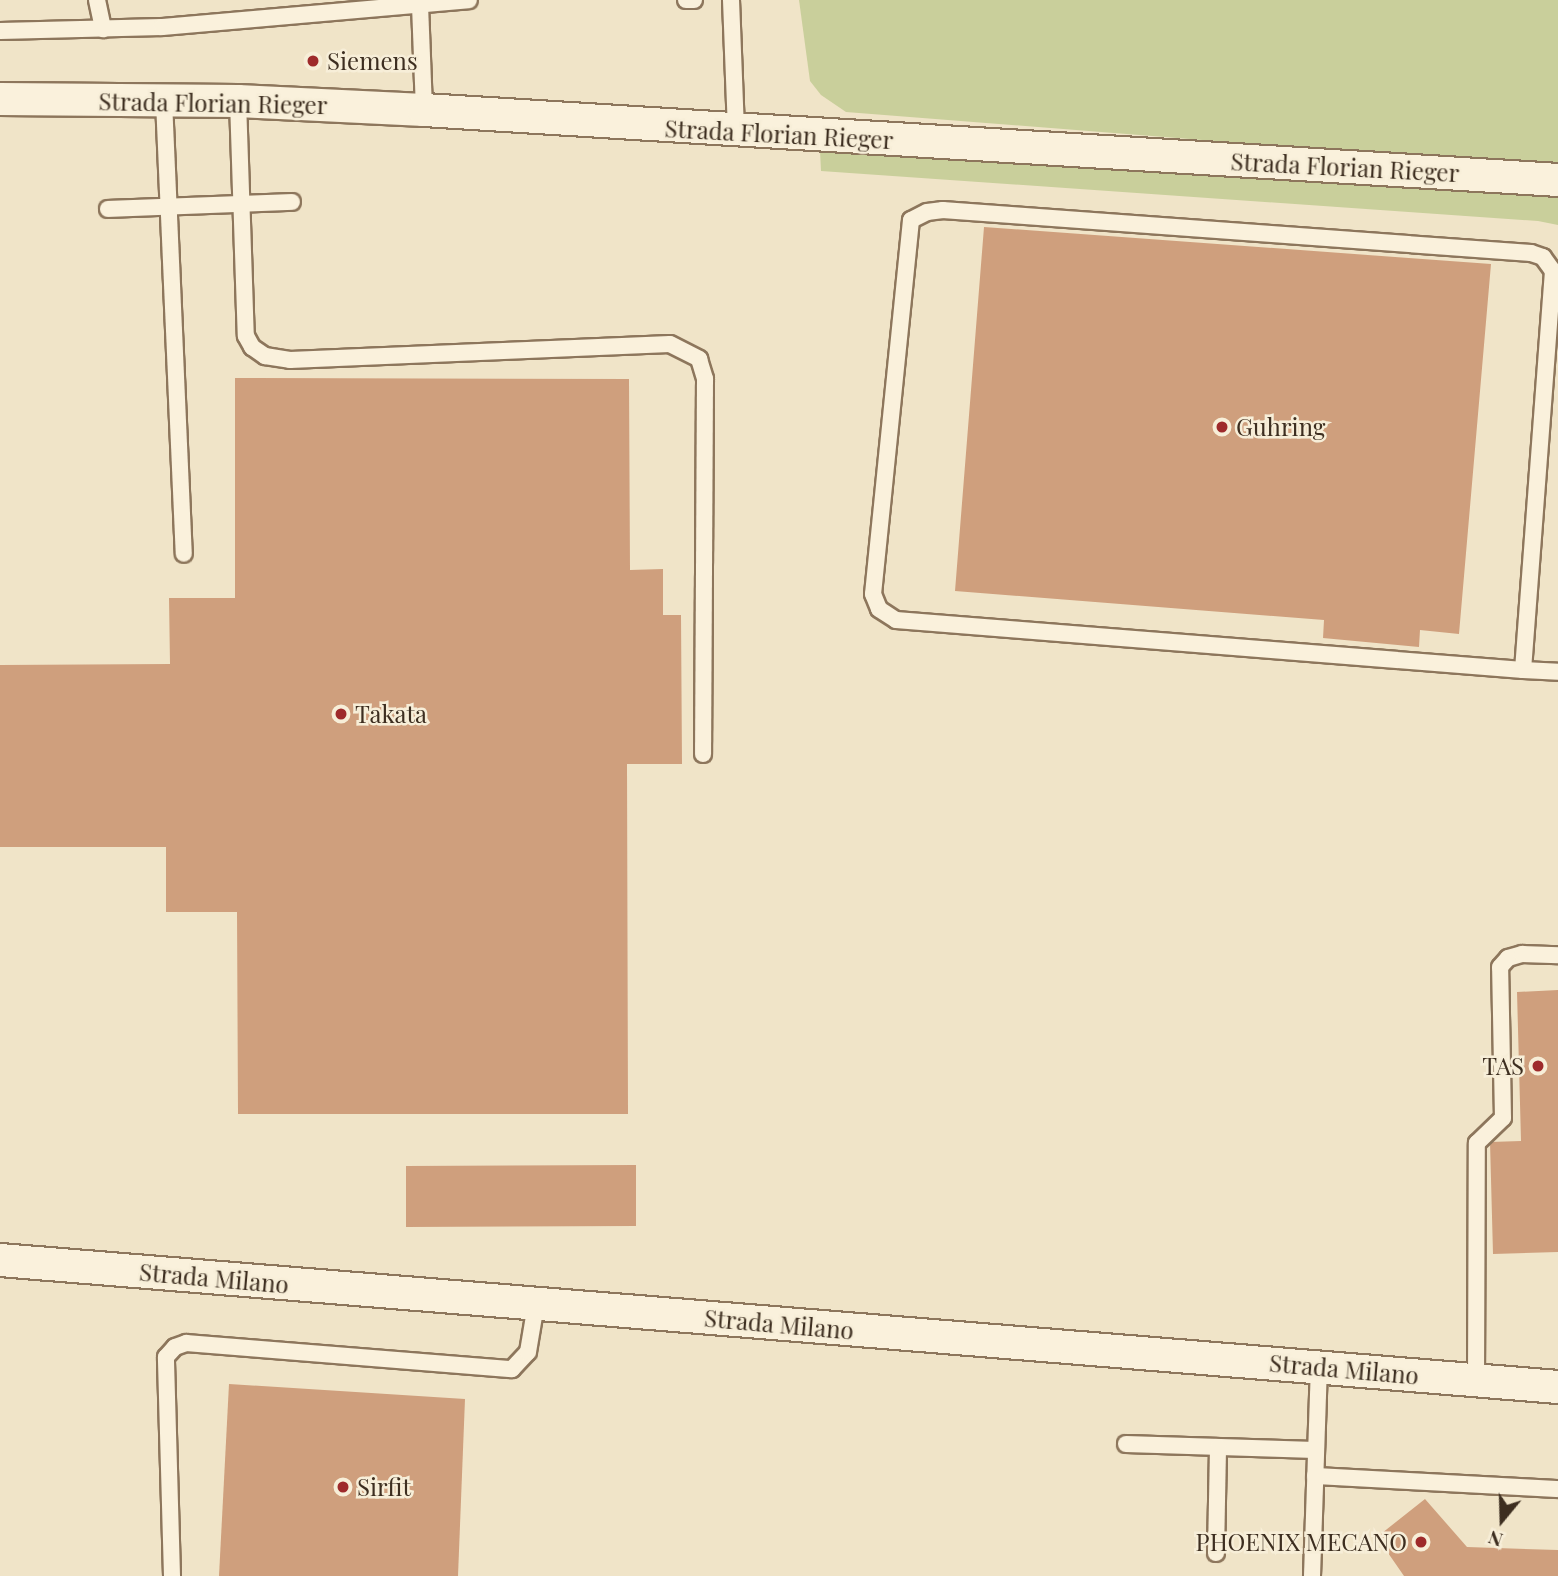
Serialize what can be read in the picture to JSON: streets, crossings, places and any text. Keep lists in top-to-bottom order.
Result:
{
  "streets": {
    "street": ["Strada Florian Rieger", "Strada Milano"]
  },
  "places": [
    "Siemens",
    "Guhring",
    "Takata",
    "TAS",
    "Sirfit",
    "PHOENIX MECANO"
  ],
  "north": "bottom"
}
